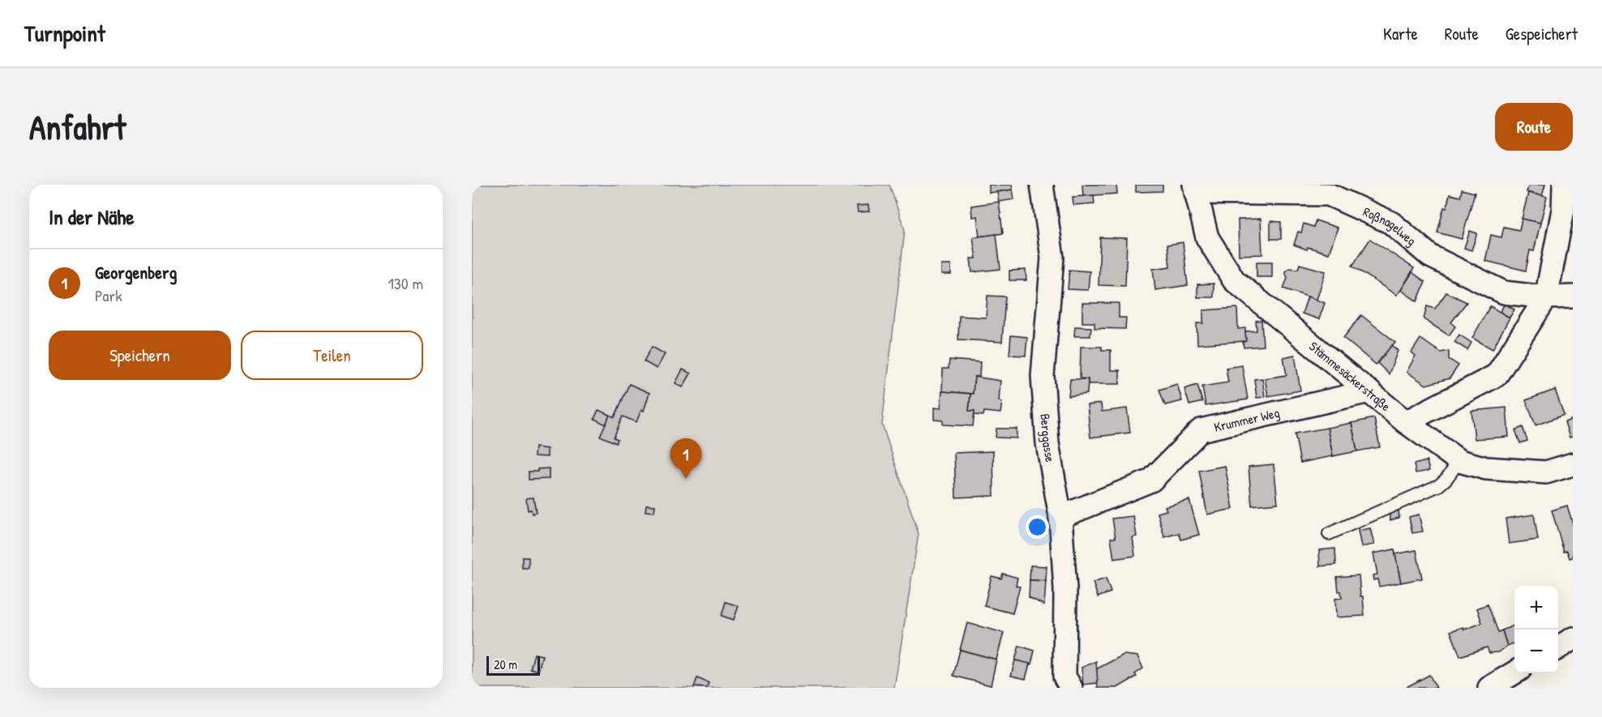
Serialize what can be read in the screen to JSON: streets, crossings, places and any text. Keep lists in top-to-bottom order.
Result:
{
  "streets": {
    "street": [
      "Roßnagelweg",
      "Stämmesäckerstraße",
      "Krummer Weg",
      "Berggasse"
    ]
  },
  "crossings": [
    ["Roßnagelweg", "Stämmesäckerstraße"],
    ["Stämmesäckerstraße", "Krummer Weg"],
    ["Krummer Weg", "Berggasse"]
  ],
  "scale_bar": "20 m",
  "page": {
    "header": "Turnpoint",
    "nav": ["Karte", "Route", "Gespeichert"],
    "buttons": [
      "Route",
      ["Speichern", "Teilen"]
    ],
    "title": "Anfahrt",
    "heading": "In der Nähe",
    "list": [
      {
        "mark": "1",
        "name": "Georgenberg",
        "note": "Park",
        "value": "130 m"
      }
    ],
    "pins": "1",
    "map_buttons": ["+", "−"],
    "scale": "20 m"
  }
}
